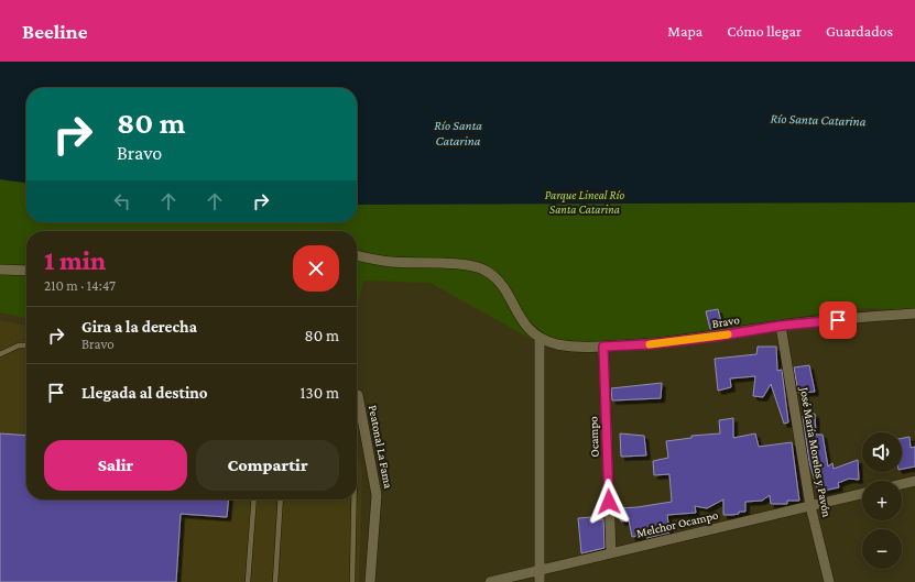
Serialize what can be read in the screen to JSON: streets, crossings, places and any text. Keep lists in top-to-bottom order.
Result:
{
  "streets": {
    "street": [
      "Bravo",
      "Ocampo",
      "Peatonal La Fama",
      "José María Morelos y Pavón",
      "Melchor Ocampo"
    ]
  },
  "crossings": [
    ["Bravo", "Ocampo"],
    ["Bravo", "José María Morelos y Pavón"],
    ["Ocampo", "Melchor Ocampo"],
    ["José María Morelos y Pavón", "Melchor Ocampo"]
  ],
  "water": ["Río Santa Catarina"],
  "parks": ["Parque Lineal Río Santa Catarina"],
  "page": {
    "header": "Beeline",
    "nav": ["Mapa", "Cómo llegar", "Guardados"],
    "turn": ["80 m", "Bravo"],
    "heading": ["1 min", "210 m · 14:47"],
    "list": [
      {
        "name": "Gira a la derecha",
        "note": "Bravo",
        "value": "80 m"
      },
      {
        "name": "Llegada al destino",
        "value": "130 m"
      }
    ],
    "buttons": ["Salir", "Compartir"],
    "map_buttons": ["+", "−"]
  }
}
